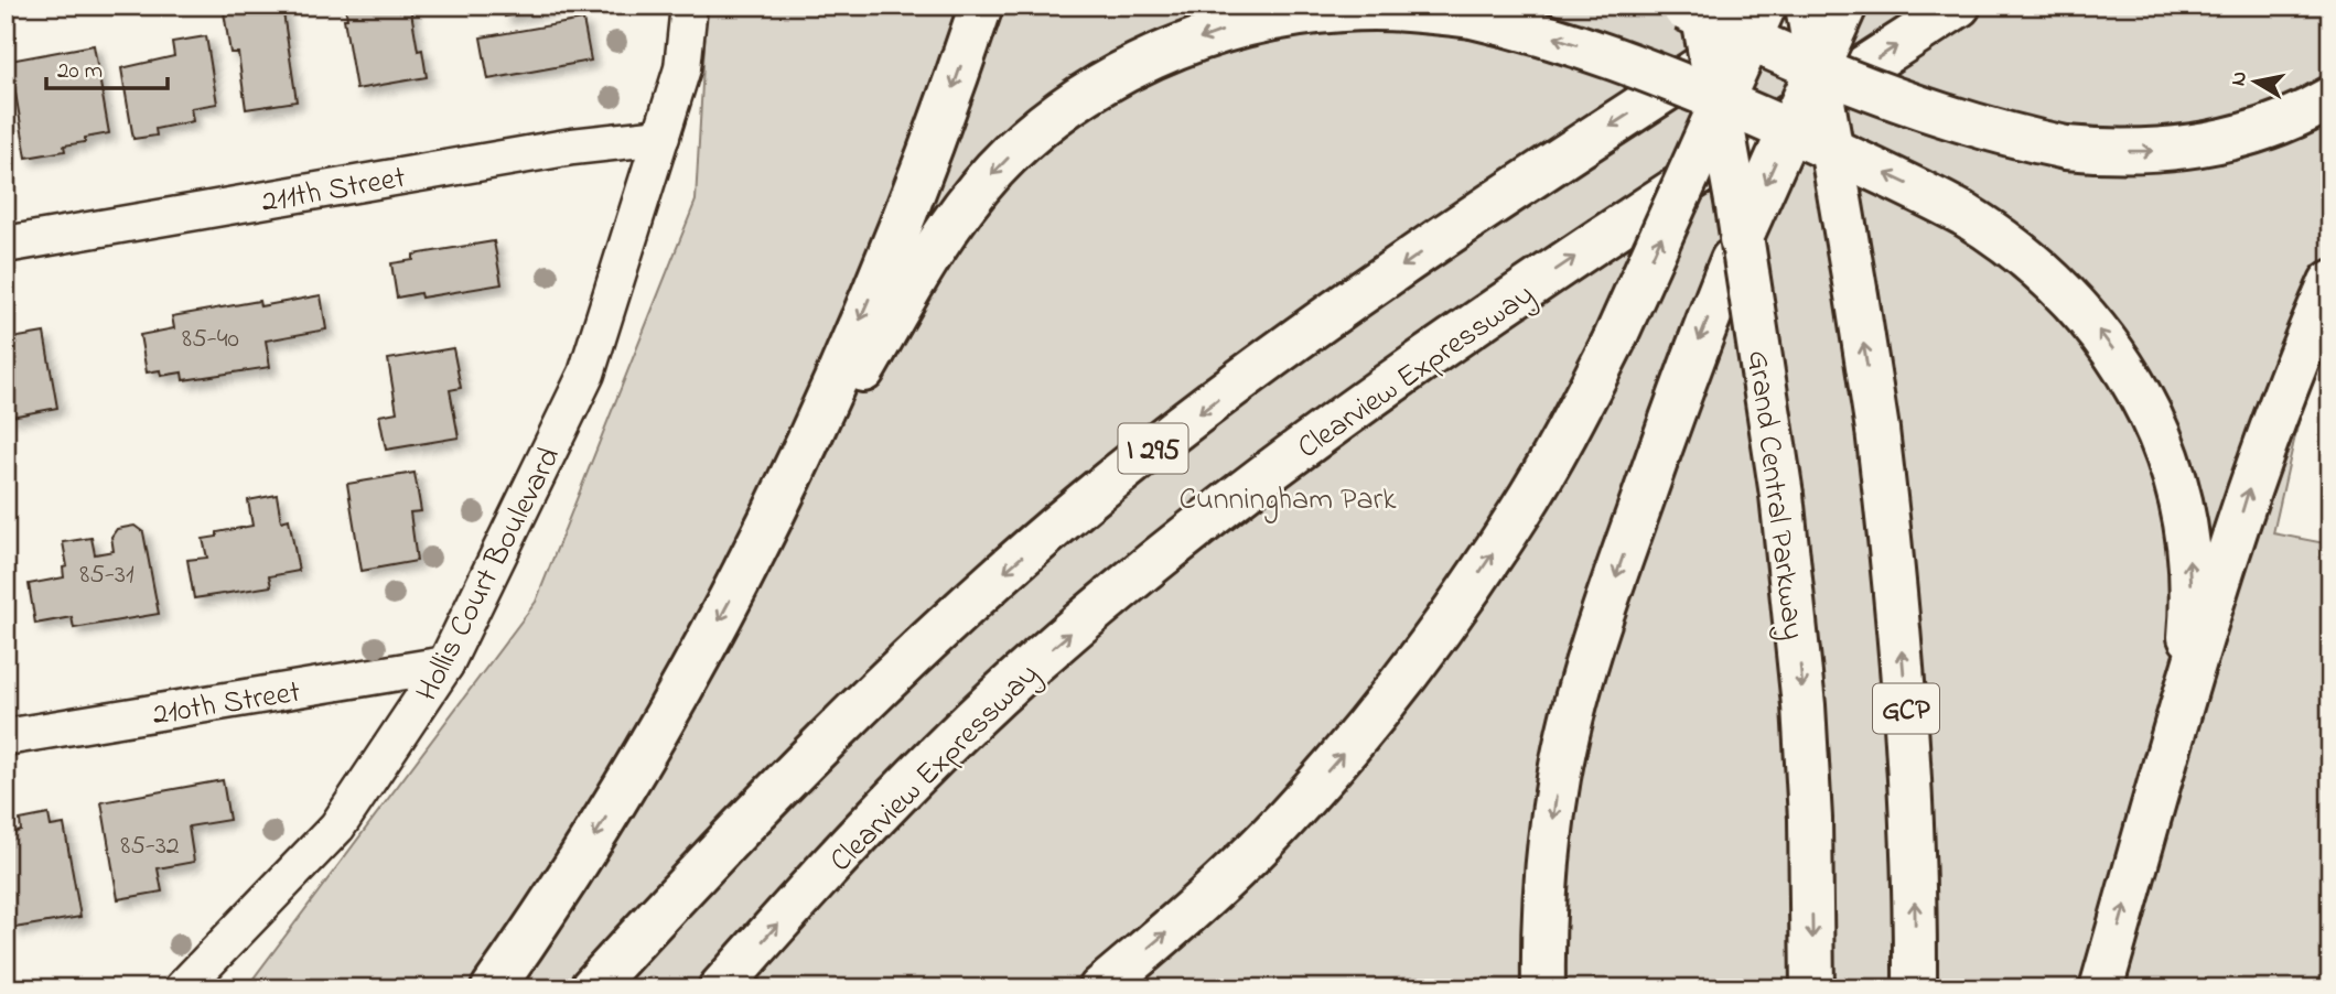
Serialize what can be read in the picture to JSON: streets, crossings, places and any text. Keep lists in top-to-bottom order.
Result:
{
  "streets": {
    "highway": [
      "Clearview Expressway",
      "I 295",
      "Grand Central Parkway",
      "GCP"
    ],
    "street": ["211th Street", "Hollis Court Boulevard", "210th Street"]
  },
  "crossings": [
    ["211th Street", "Hollis Court Boulevard"],
    ["Hollis Court Boulevard", "210th Street"]
  ],
  "parks": ["Cunningham Park"],
  "house_numbers": ["85-40", "85-31", "85-32"],
  "scale_bar": "20 m",
  "north": "left"
}
